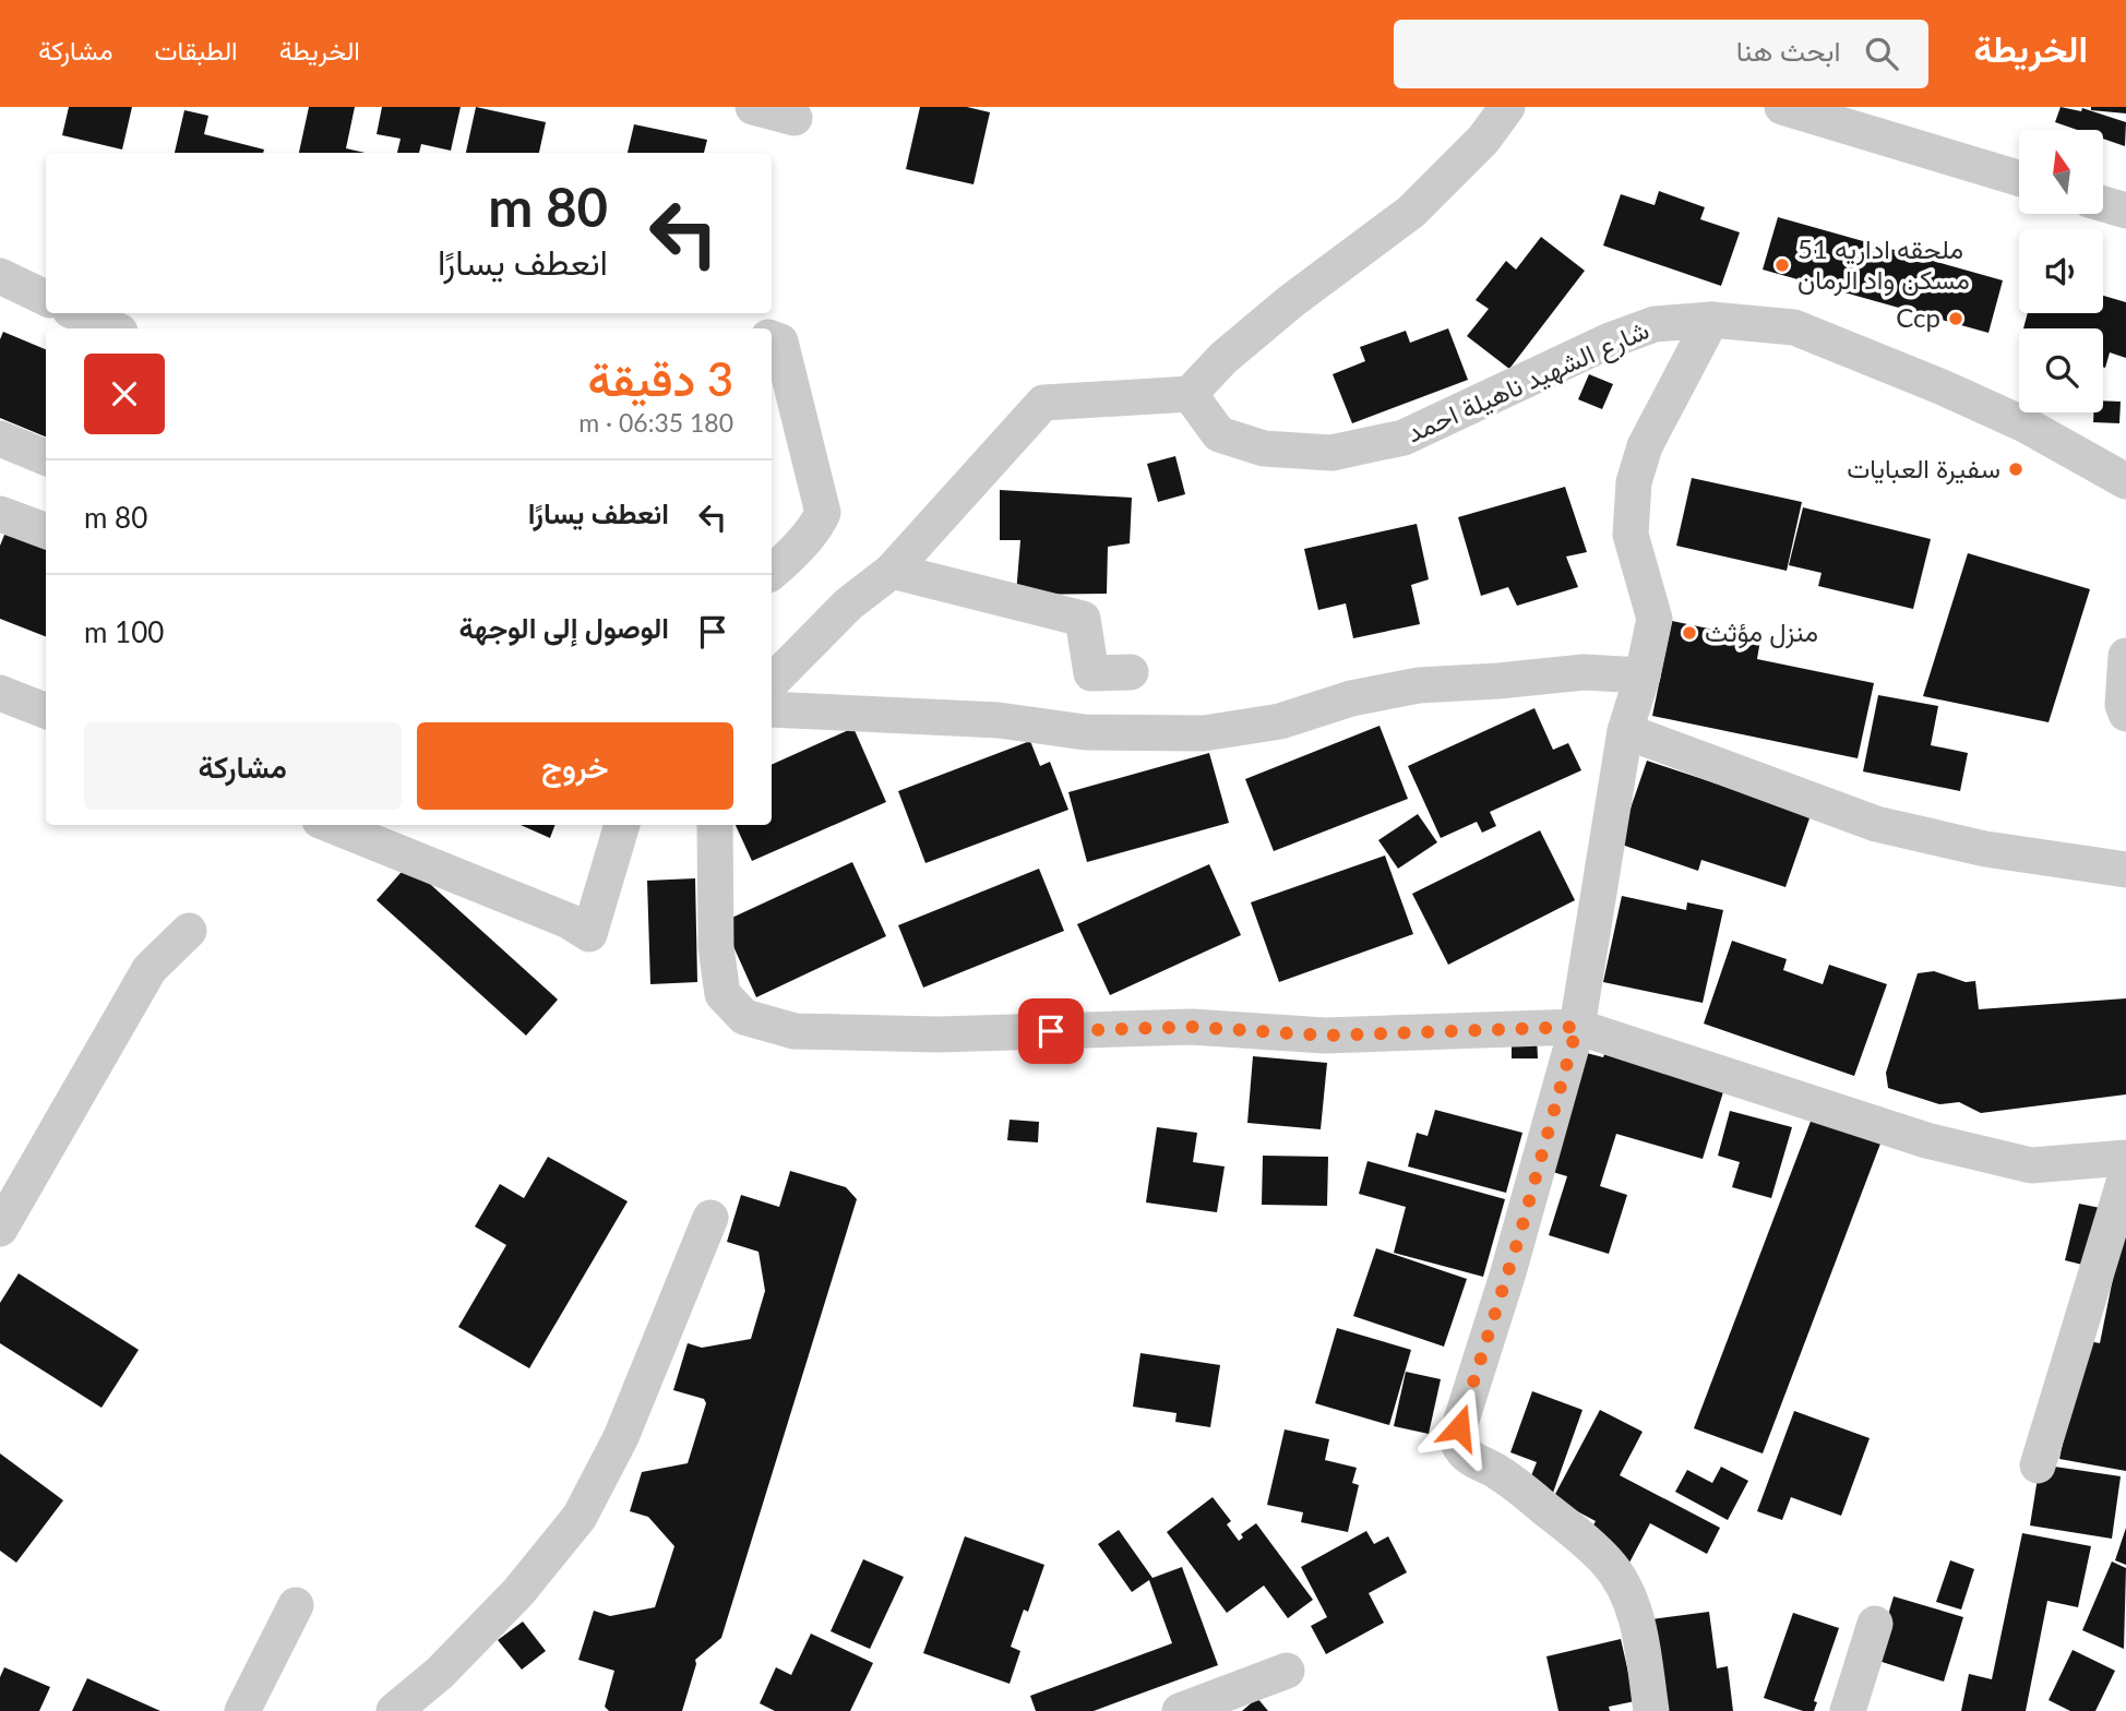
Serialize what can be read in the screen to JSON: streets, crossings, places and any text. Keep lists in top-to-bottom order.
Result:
{
  "streets": {
    "street": ["شارع الشهيد ناهيلة احمد"]
  },
  "places": [
    "ملحقه اداريه 51 مسكن واد الرمان",
    "Ccp",
    "سفيرة العبايات",
    "منزل مؤثث"
  ],
  "north": "top",
  "page": {
    "header": "الخريطة",
    "search": "ابحث هنا",
    "nav": ["الخريطة", "الطبقات", "مشاركة"],
    "turn": ["80 m", "انعطف يسارًا"],
    "heading": ["3 دقيقة", "180 m · 06:35"],
    "list": [
      {
        "name": "انعطف يسارًا",
        "value": "80 m"
      },
      {
        "name": "الوصول إلى الوجهة",
        "value": "100 m"
      }
    ],
    "buttons": ["خروج", "مشاركة"]
  }
}
